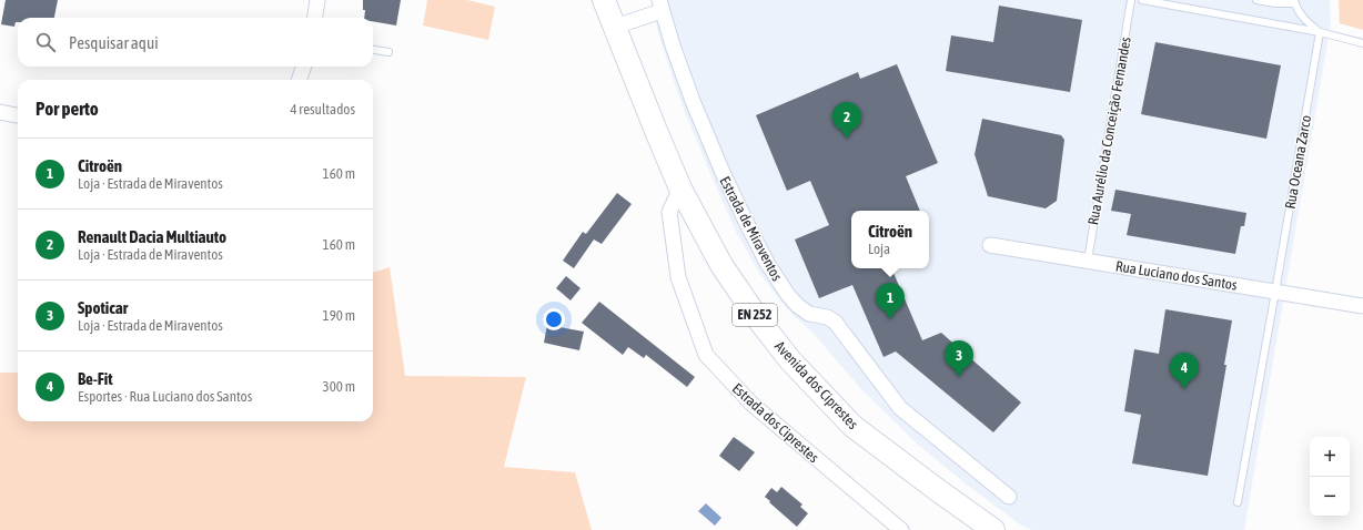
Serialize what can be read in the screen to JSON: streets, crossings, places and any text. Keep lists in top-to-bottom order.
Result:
{
  "streets": {
    "main road": ["EN 252", "Avenida dos Ciprestes"],
    "street": ["Estrada de Miraventos", "Rua Luciano dos Santos", "Estrada dos Ciprestes"],
    "lane": ["Rua Aurélio da Conceição Fernandes", "Rua Oceana Zarco"]
  },
  "crossings": [
    ["Rua Aurélio da Conceição Fernandes", "Rua Luciano dos Santos"],
    ["Rua Oceana Zarco", "Rua Luciano dos Santos"],
    ["EN 252", "Avenida dos Ciprestes"],
    ["Avenida dos Ciprestes", "Estrada dos Ciprestes"]
  ],
  "page": {
    "search": "Pesquisar aqui",
    "heading": ["Por perto", "4 resultados"],
    "pins": [
      "2",
      "1",
      "3",
      "4"
    ],
    "list": [
      {
        "mark": "1",
        "name": "Citroën",
        "note": "Loja · Estrada de Miraventos",
        "value": "160 m"
      },
      {
        "mark": "2",
        "name": "Renault Dacia Multiauto",
        "note": "Loja · Estrada de Miraventos",
        "value": "160 m"
      },
      {
        "mark": "3",
        "name": "Spoticar",
        "note": "Loja · Estrada de Miraventos",
        "value": "190 m"
      },
      {
        "mark": "4",
        "name": "Be-Fit",
        "note": "Esportes · Rua Luciano dos Santos",
        "value": "300 m"
      }
    ],
    "popup": ["Citroën", "Loja"],
    "map_buttons": ["+", "−"]
  }
}
